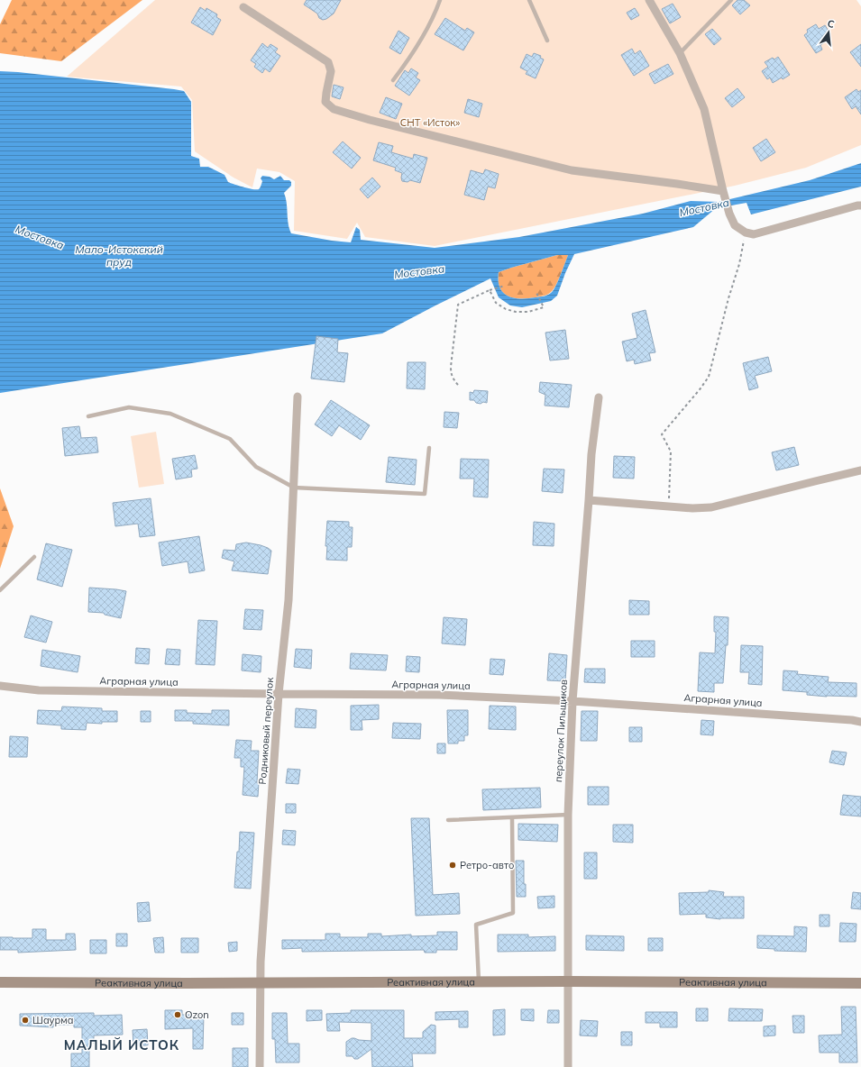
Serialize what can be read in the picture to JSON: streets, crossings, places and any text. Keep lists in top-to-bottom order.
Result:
{
  "streets": {
    "main road": ["Реактивная улица"],
    "street": ["Аграрная улица", "Родниковый переулок", "переулок Пильщиков"]
  },
  "crossings": [
    ["Аграрная улица", "Родниковый переулок"],
    ["Аграрная улица", "переулок Пильщиков"],
    ["Родниковый переулок", "Реактивная улица"],
    ["переулок Пильщиков", "Реактивная улица"]
  ],
  "districts": ["МАЛЫЙ ИСТОК"],
  "water": ["Мостовка", "Мало-Истокский пруд"],
  "parks": ["СНТ «Исток»"],
  "places": ["Ретро-авто", "Ozon", "Шаурма"],
  "north": "top"
}
